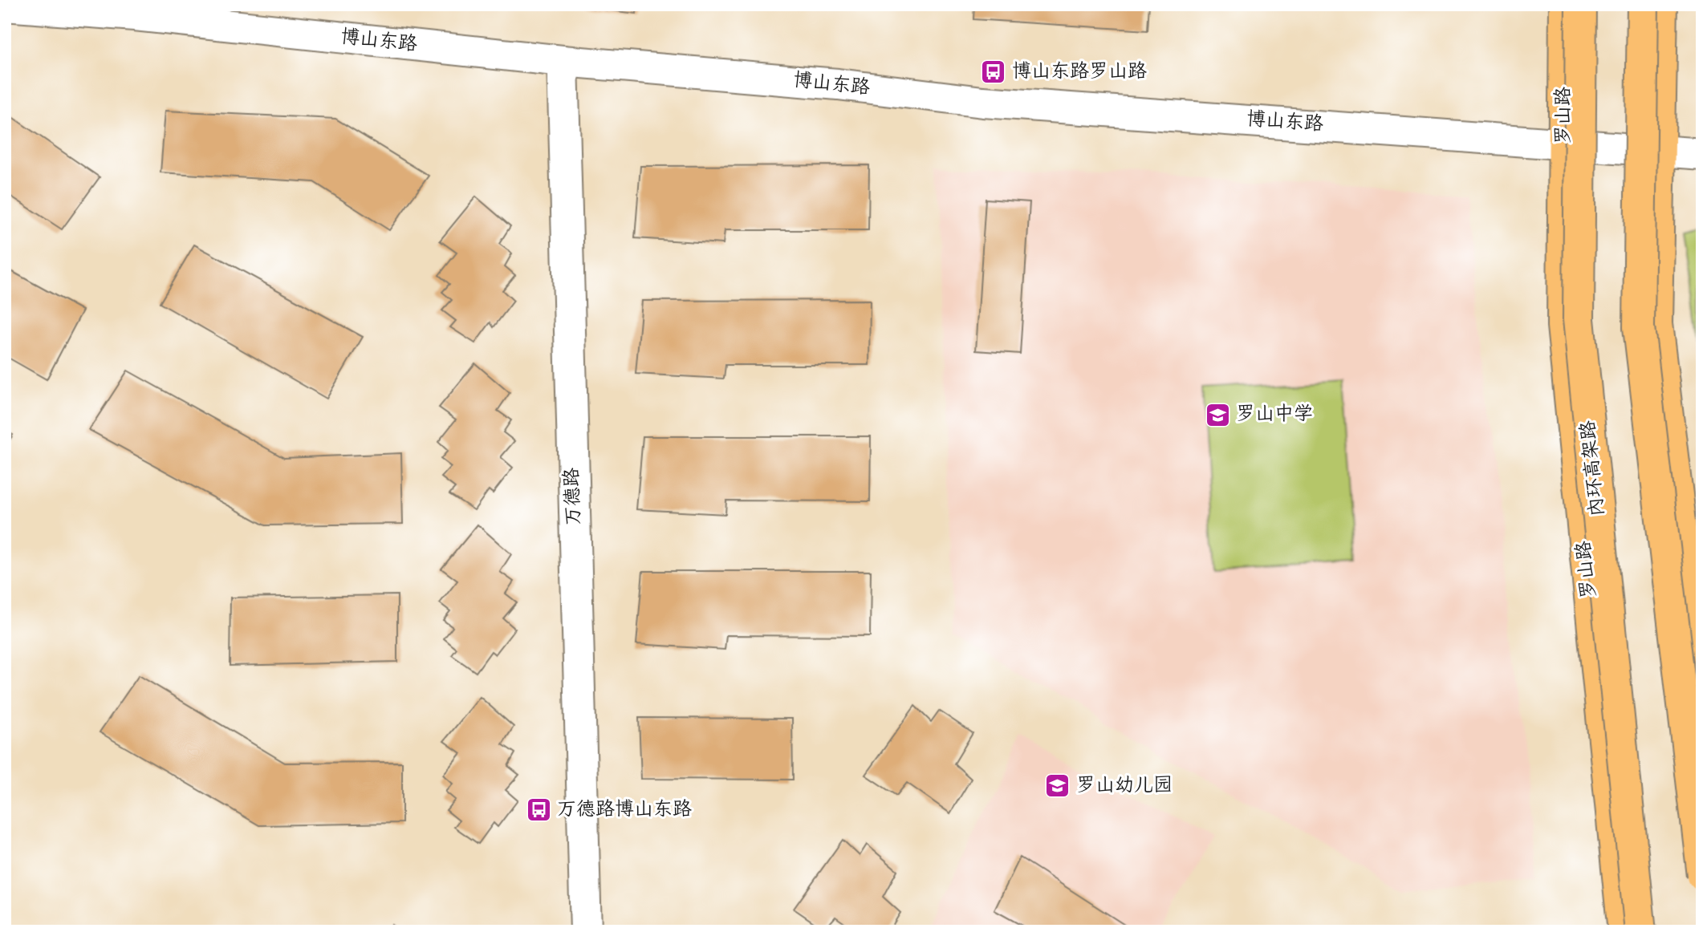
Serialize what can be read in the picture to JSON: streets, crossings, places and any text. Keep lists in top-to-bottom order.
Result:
{
  "streets": {
    "main road": ["罗山路", "内环高架路"],
    "street": ["博山东路", "万德路"]
  },
  "crossings": [
    ["博山东路", "罗山路"],
    ["博山东路", "万德路"]
  ],
  "places": {
    "bus stop": ["博山东路罗山路", "万德路博山东路"],
    "school or university": ["罗山中学", "罗山幼儿园"]
  }
}
